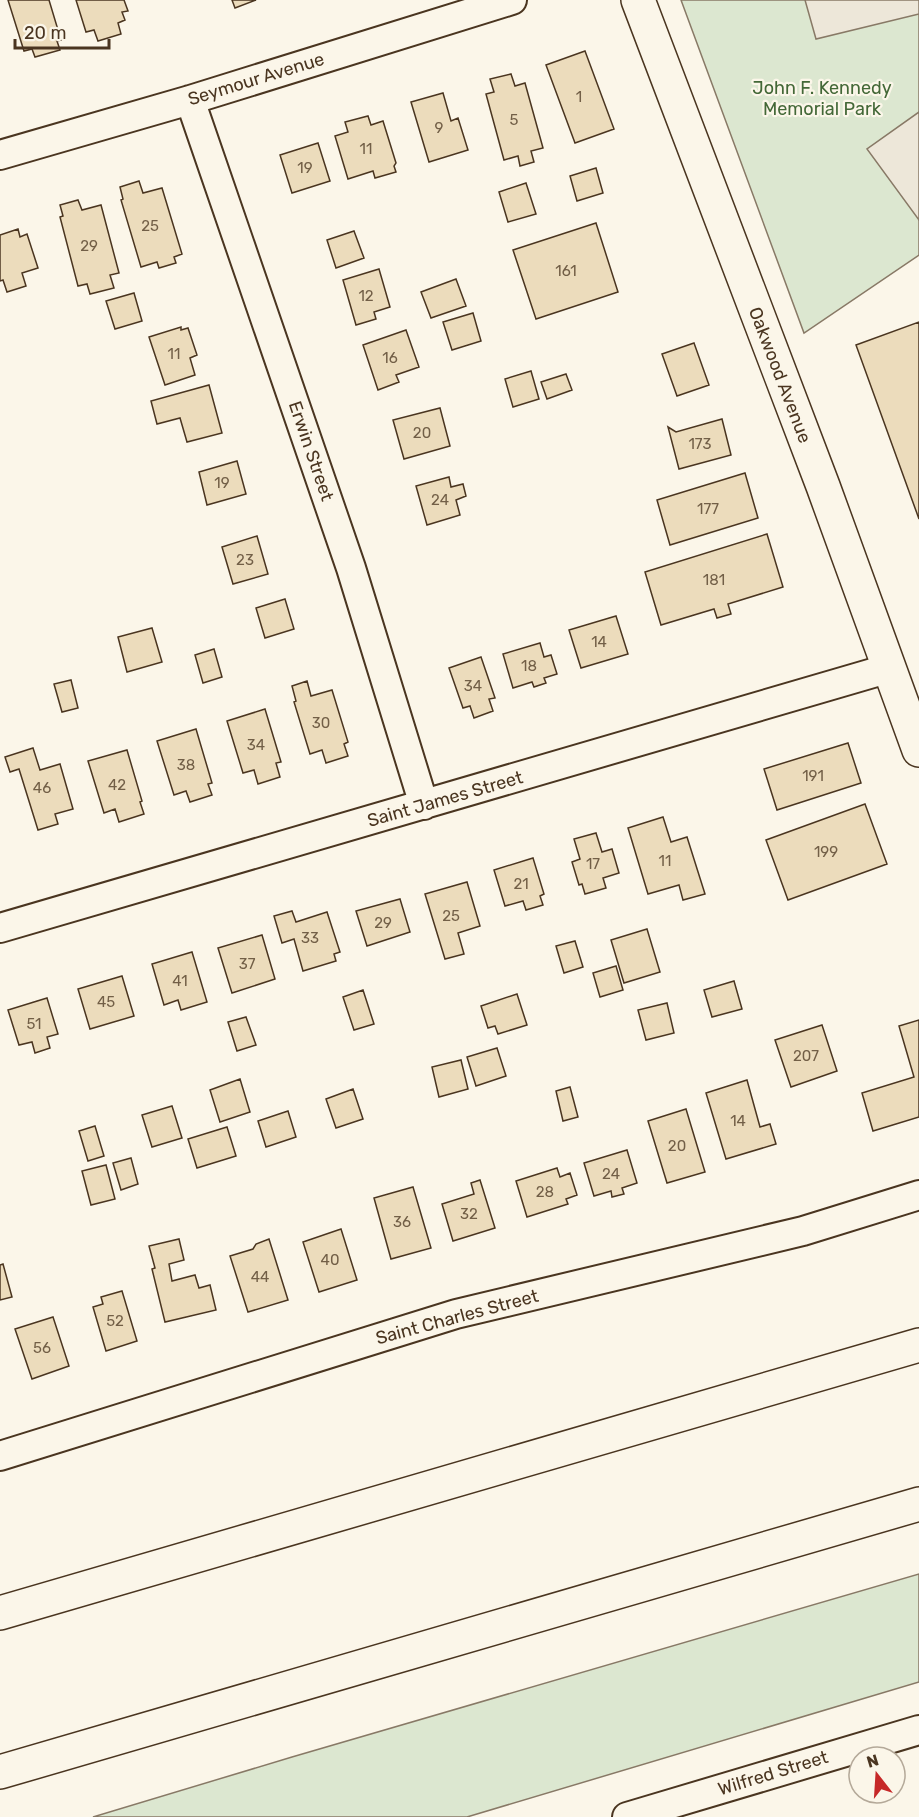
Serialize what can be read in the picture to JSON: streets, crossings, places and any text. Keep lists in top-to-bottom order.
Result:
{
  "streets": {
    "main road": ["Oakwood Avenue"],
    "street": [
      "Seymour Avenue",
      "Erwin Street",
      "Saint James Street",
      "Saint Charles Street",
      "Wilfred Street"
    ]
  },
  "crossings": [
    ["Seymour Avenue", "Erwin Street"],
    ["Oakwood Avenue", "Saint James Street"],
    ["Erwin Street", "Saint James Street"]
  ],
  "parks": ["John F. Kennedy Memorial Park"],
  "house_numbers": [
    "1",
    "5",
    "9",
    "11",
    "19",
    "25",
    "29",
    "161",
    "12",
    "11",
    "16",
    "20",
    "173",
    "19",
    "24",
    "177",
    "23",
    "181",
    "14",
    "18",
    "34",
    "30",
    "34",
    "38",
    "191",
    "42",
    "46",
    "199",
    "11",
    "17",
    "21",
    "25",
    "29",
    "33",
    "37",
    "41",
    "45",
    "51",
    "207",
    "14",
    "20",
    "24",
    "28",
    "32",
    "36",
    "40",
    "44",
    "52",
    "56"
  ],
  "scale_bar": "20 m",
  "north": "top"
}
